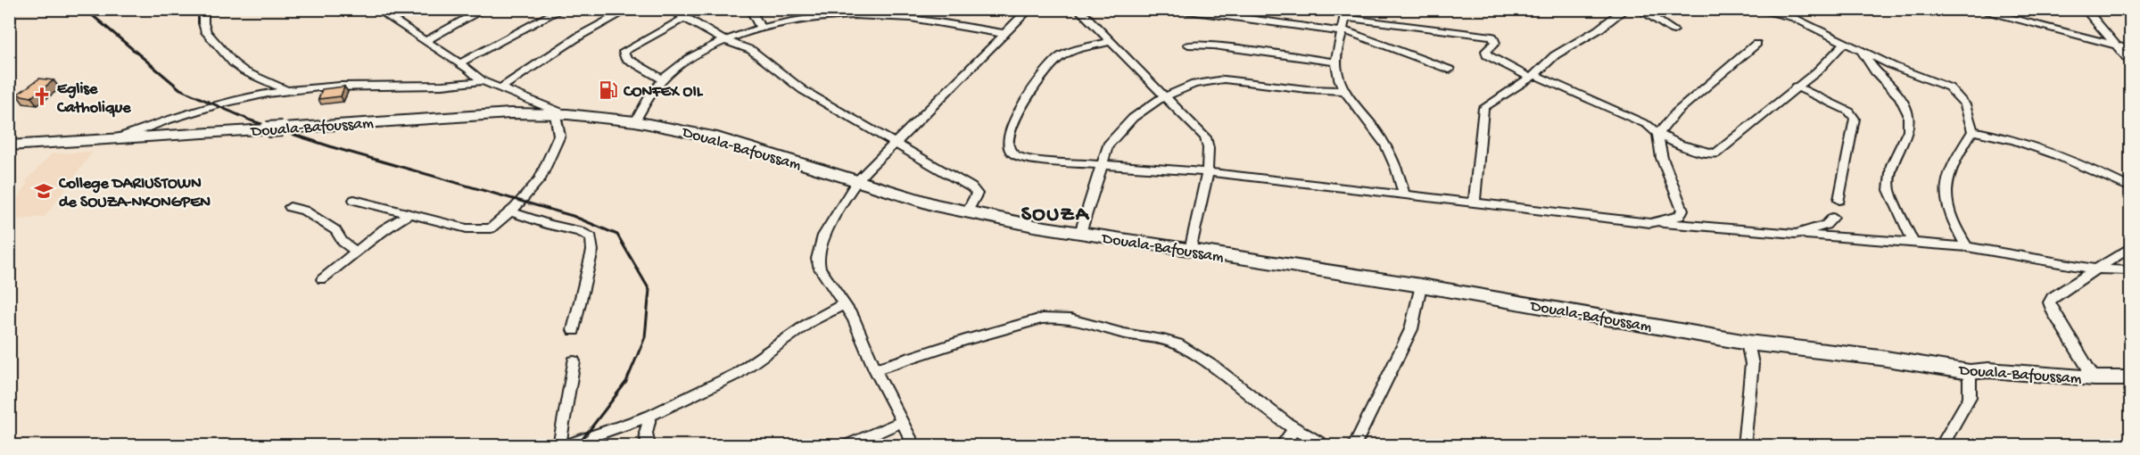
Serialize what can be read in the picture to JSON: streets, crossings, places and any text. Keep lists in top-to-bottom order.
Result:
{
  "streets": {
    "highway": ["Douala-Bafoussam"]
  },
  "districts": ["SOUZA"],
  "places": {
    "fuel station": ["CONFEX OIL"],
    "church": ["Eglise Catholique"],
    "school or university": ["College DARIUSTOWN de SOUZA-NKONGPEN"]
  }
}
